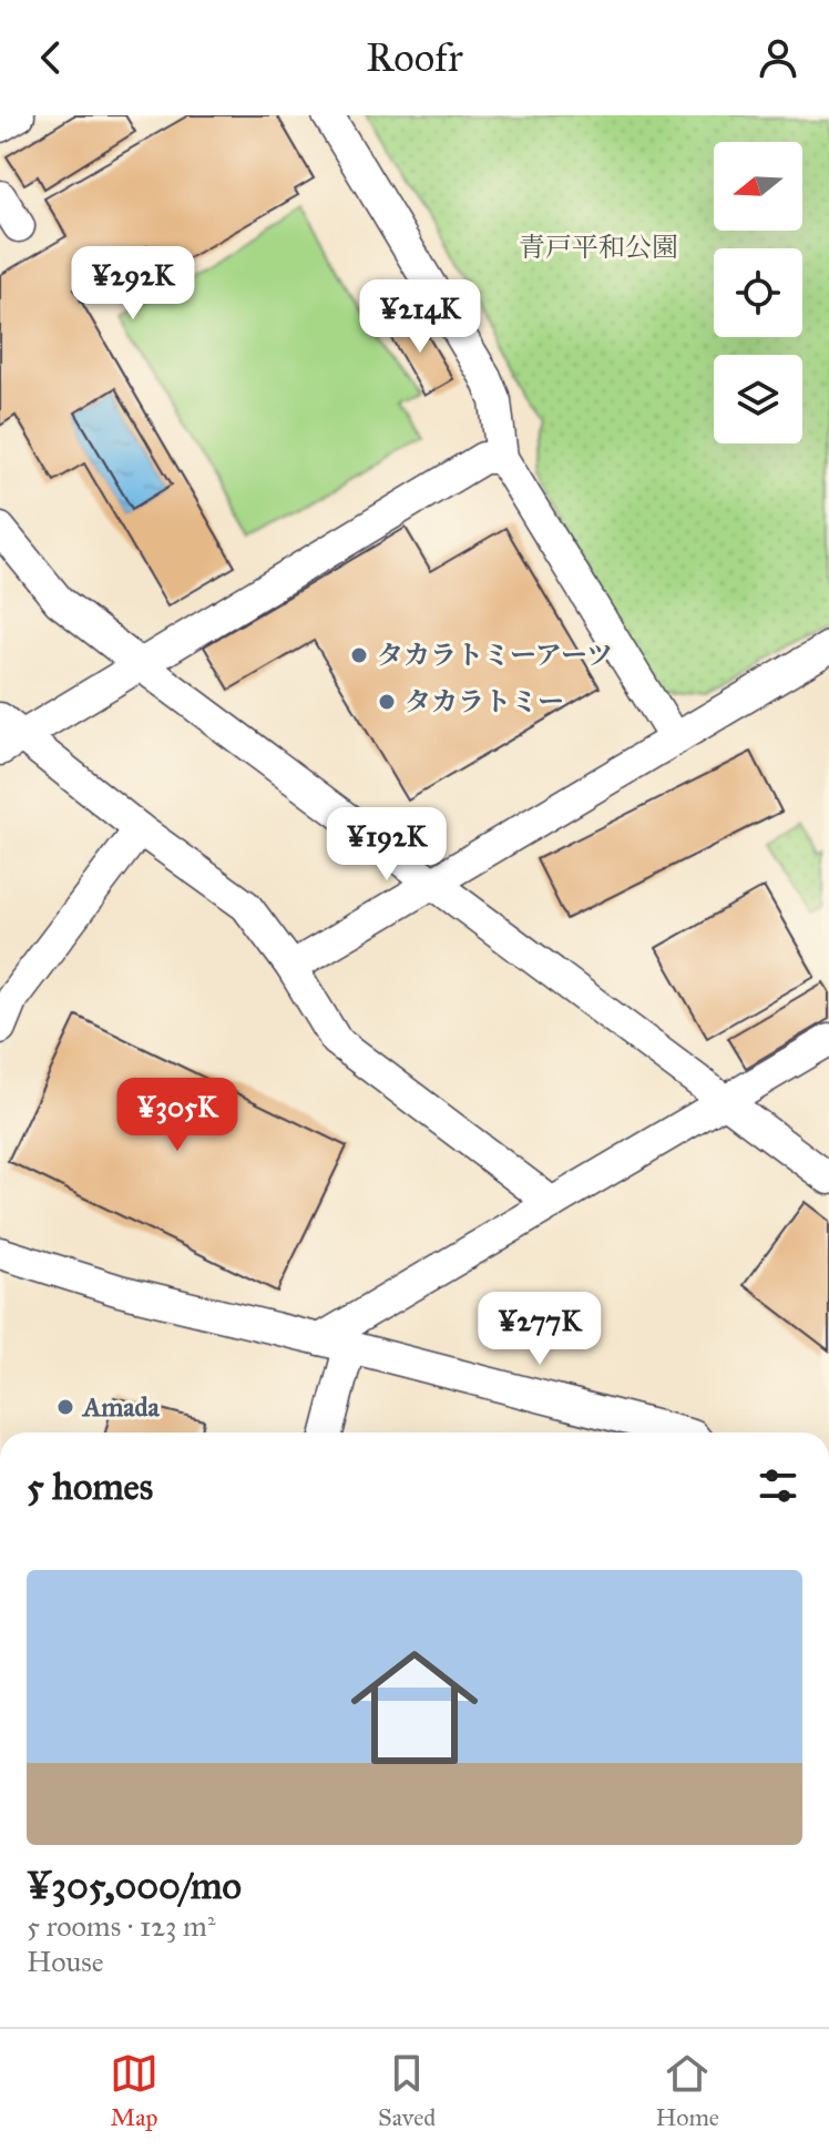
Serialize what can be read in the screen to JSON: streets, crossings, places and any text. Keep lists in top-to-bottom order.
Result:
{
  "parks": ["青戸平和公園"],
  "places": ["タカラトミーアーツ", "タカラトミー", "Amada"],
  "north": "left",
  "page": {
    "header": "Roofr",
    "price": [
      "¥292K",
      "¥214K",
      "¥192K",
      "¥305K",
      "¥277K"
    ],
    "heading": "5 homes",
    "list": [
      {
        "name": "¥305,000/mo",
        "note": "5 rooms · 123 m² · House"
      }
    ],
    "tabs": ["Map", "Saved", "Home"]
  }
}
